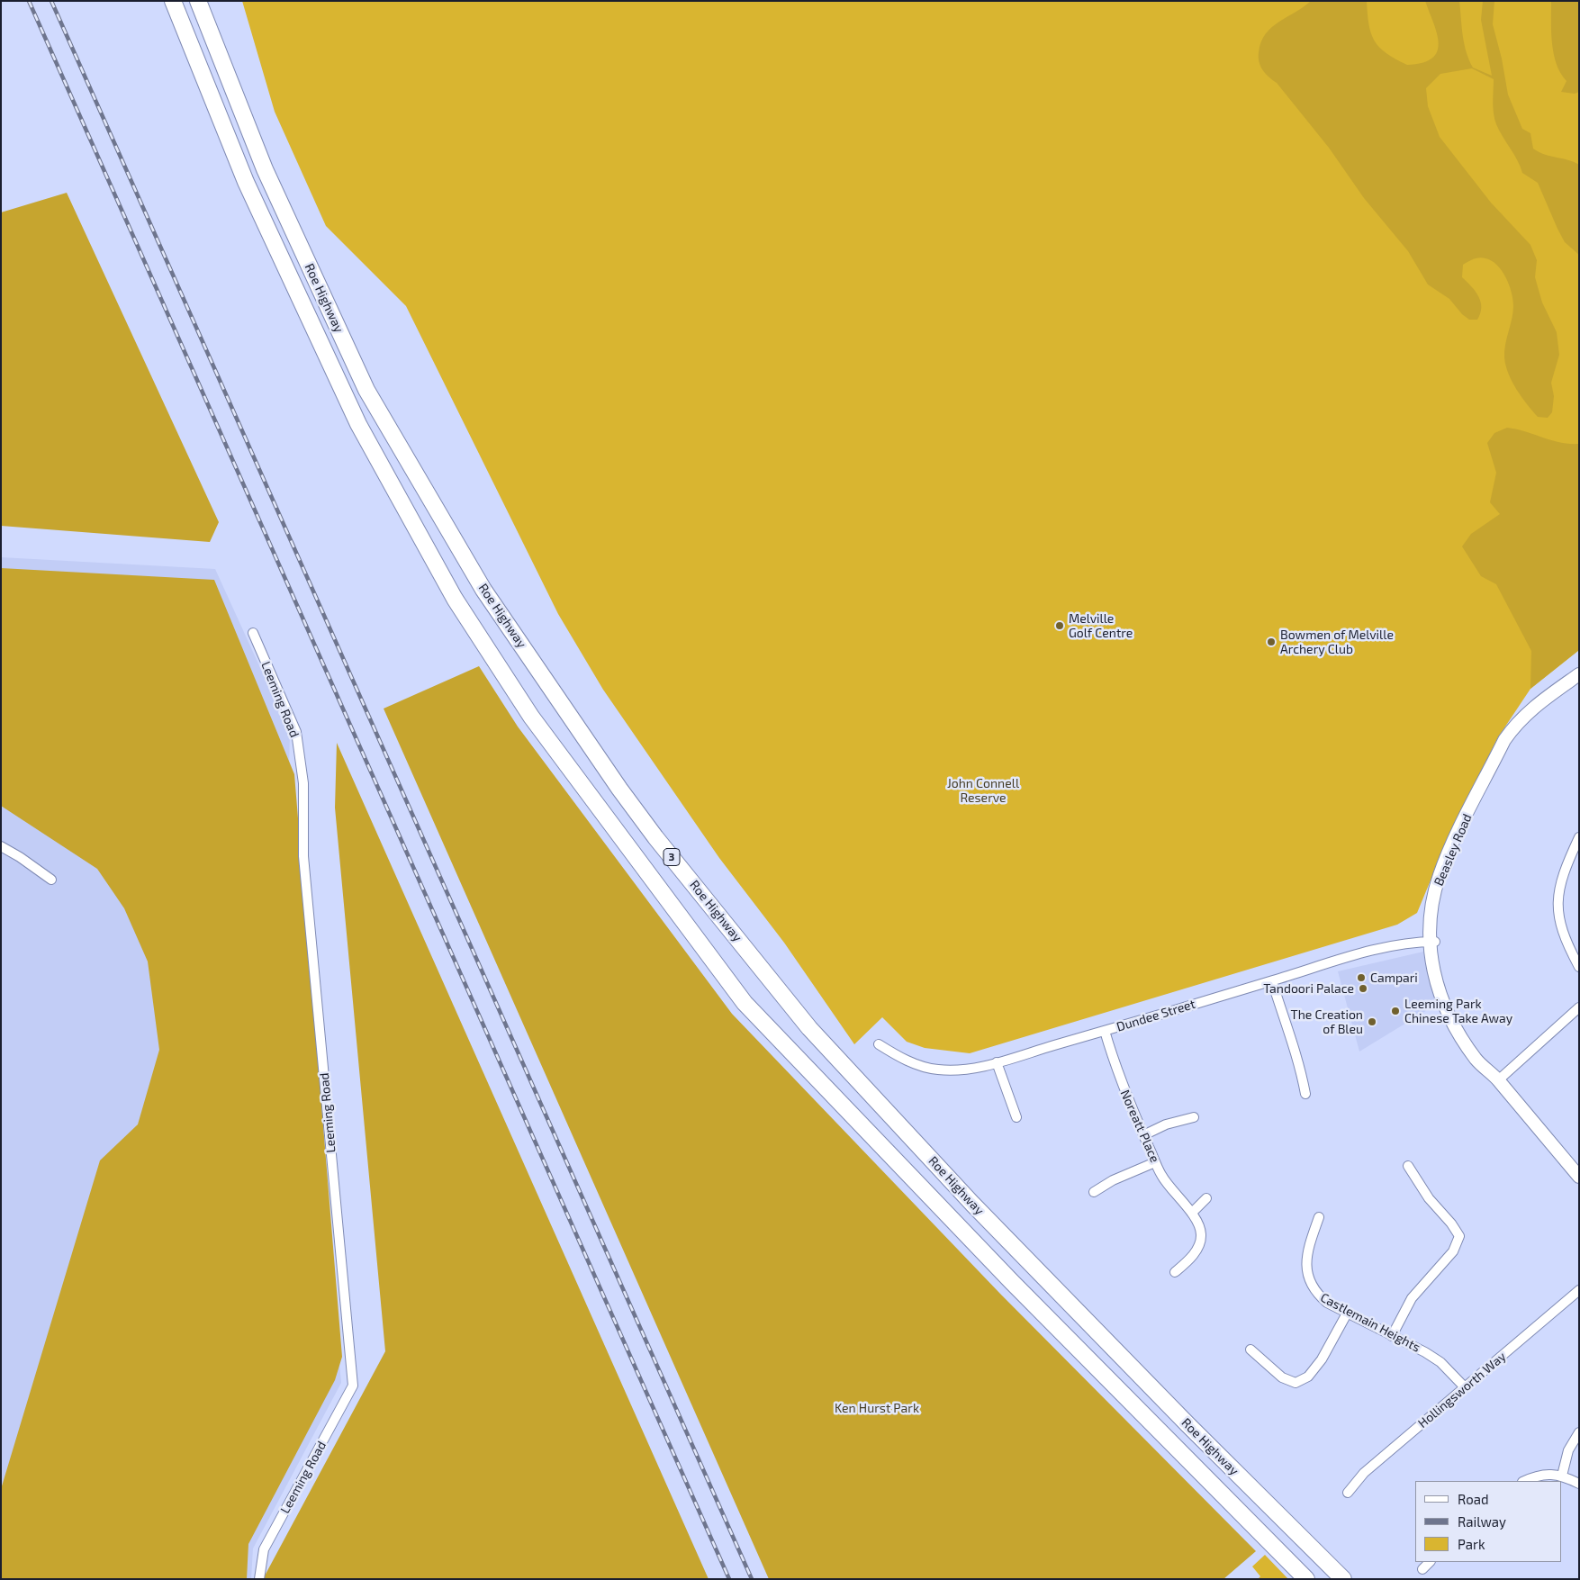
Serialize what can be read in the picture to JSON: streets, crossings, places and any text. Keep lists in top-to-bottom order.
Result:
{
  "streets": {
    "highway": ["Roe Highway", "3"],
    "main road": ["Beasley Road"],
    "street": [
      "Leeming Road",
      "Dundee Street",
      "Noreatt Place",
      "Castlemain Heights",
      "Hollingsworth Way"
    ]
  },
  "crossings": [
    ["Beasley Road", "Dundee Street"],
    ["Dundee Street", "Noreatt Place"],
    ["Castlemain Heights", "Hollingsworth Way"]
  ],
  "parks": ["John Connell Reserve", "Ken Hurst Park"],
  "places": [
    "Melville Golf Centre",
    "Bowmen of Melville Archery Club",
    "Campari",
    "Tandoori Palace",
    "Leeming Park Chinese Take Away",
    "The Creation of Bleu"
  ],
  "legend": ["Road", "Railway", "Park"]
}
